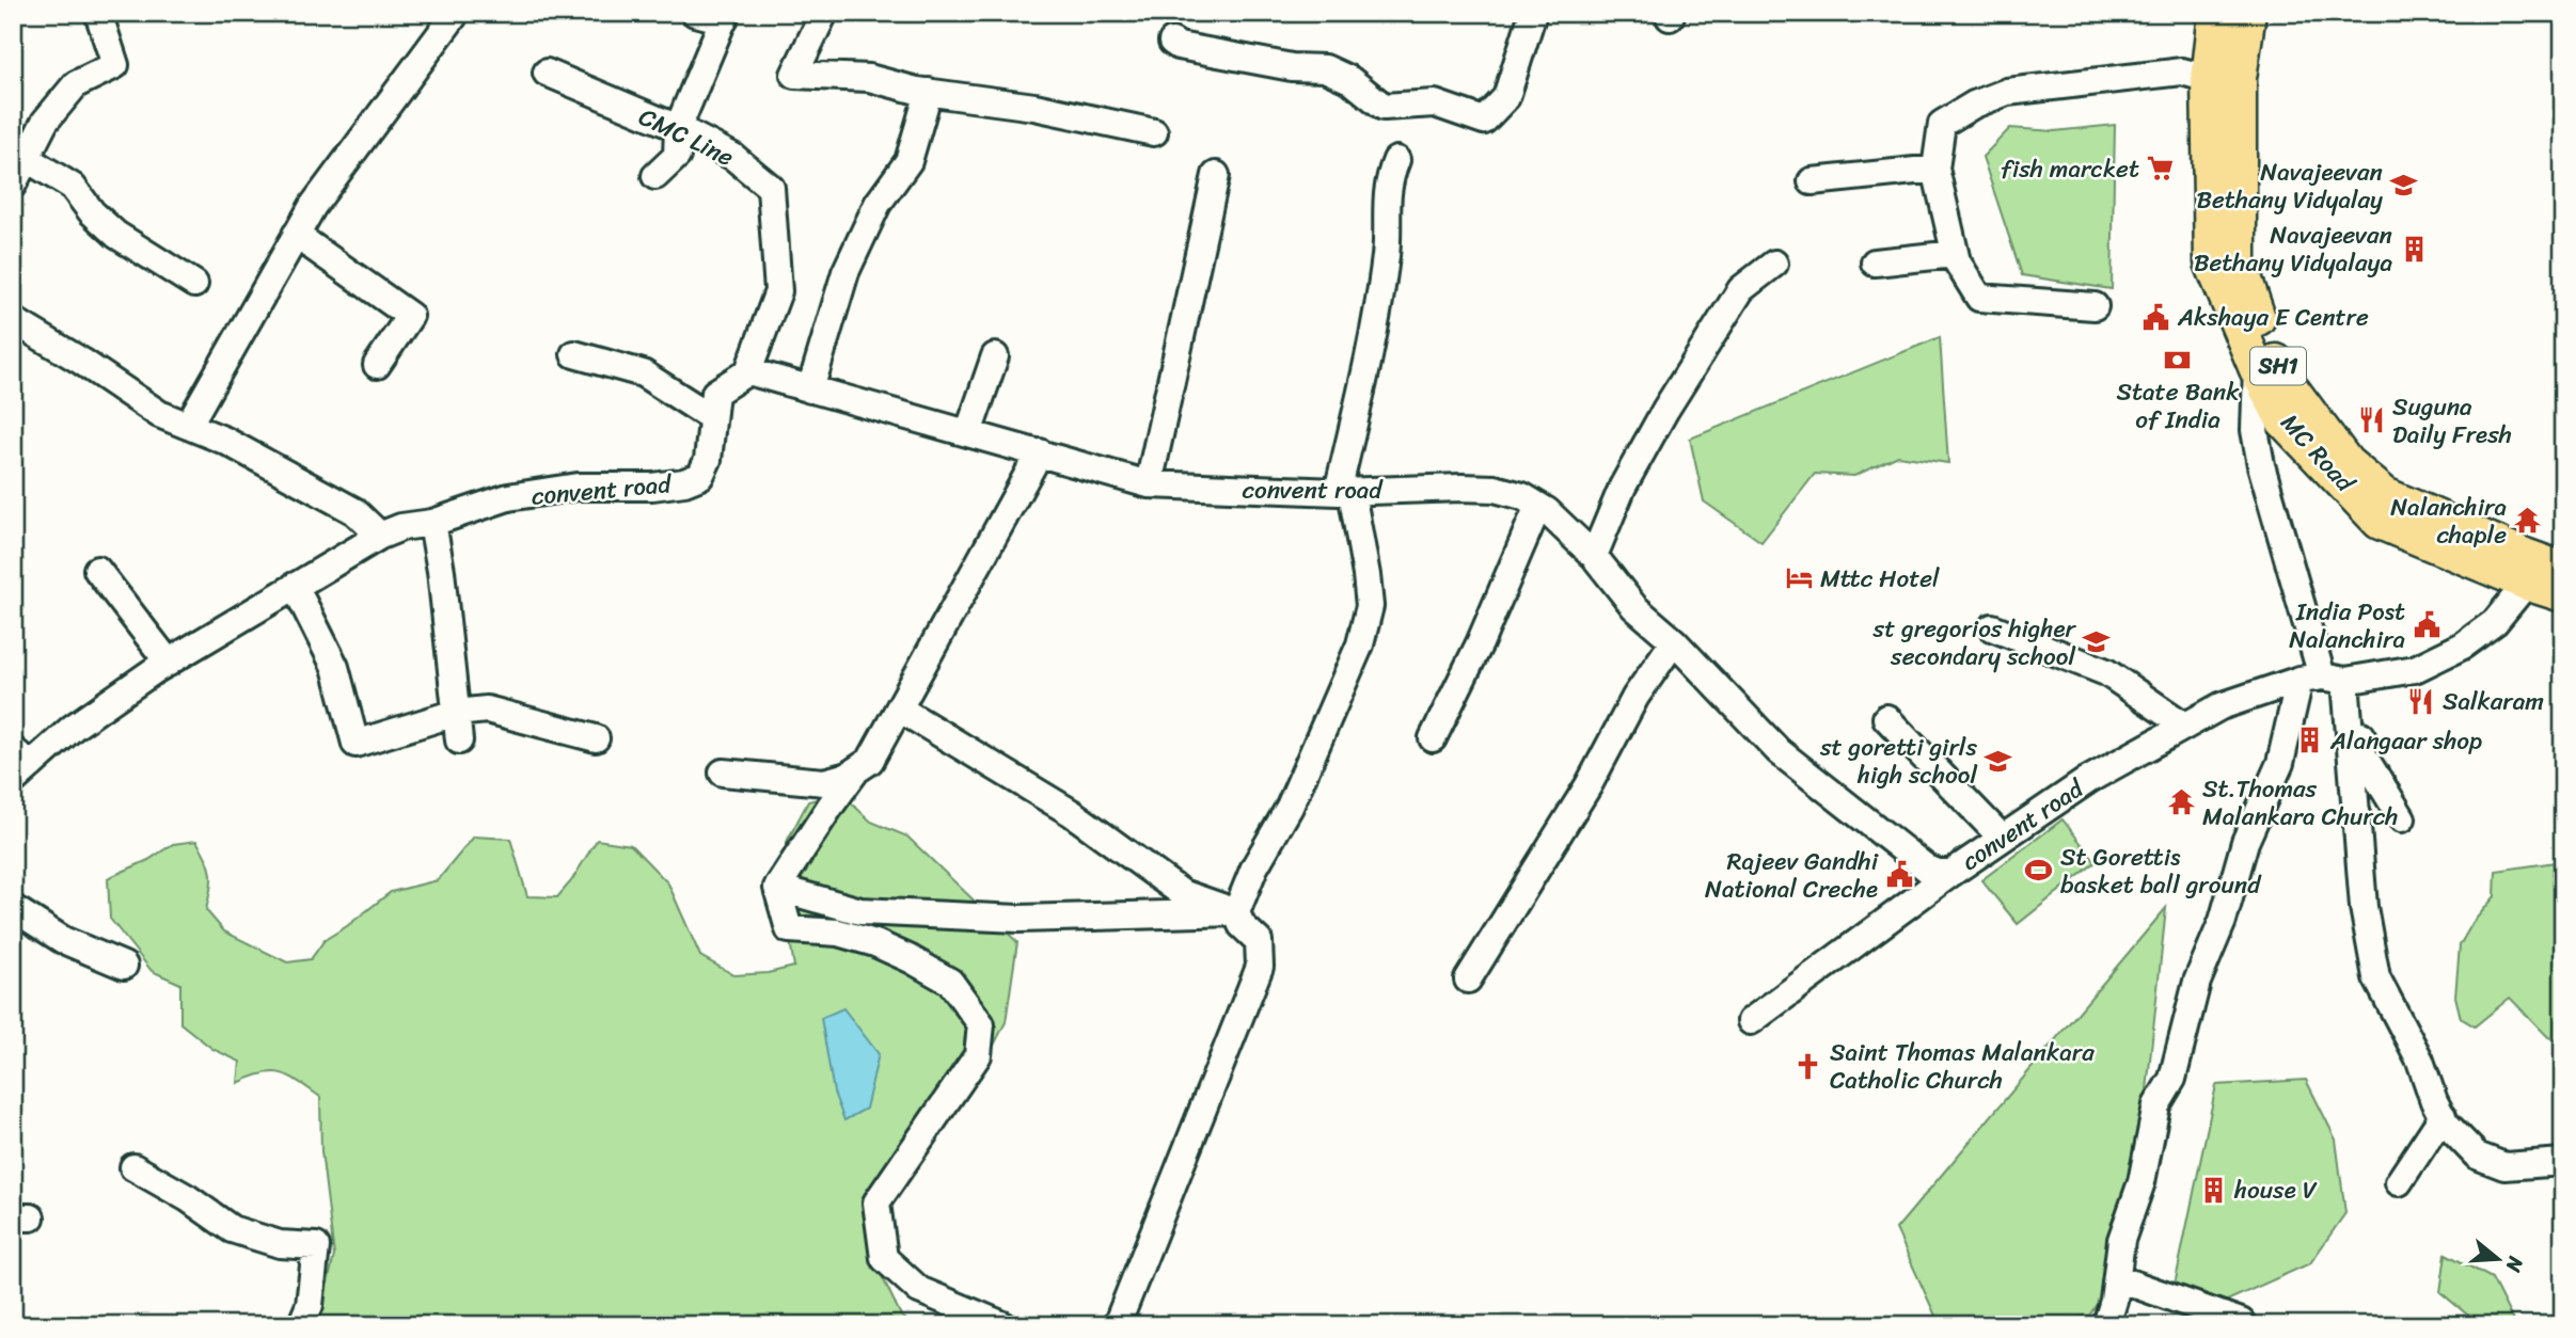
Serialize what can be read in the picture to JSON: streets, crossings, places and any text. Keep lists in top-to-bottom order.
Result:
{
  "streets": {
    "main road": ["SH1", "MC Road"],
    "street": ["CMC Line", "convent road"]
  },
  "crossings": [
    ["CMC Line", "convent road"],
    ["MC Road", "convent road"]
  ],
  "places": {
    "supermarket": ["fish marcket"],
    "school or university": ["Navajeevan Bethany Vidyalay", "st gregorios higher secondary school", "st goretti girls high school"],
    "building": ["Navajeevan Bethany Vidyalaya", "Alangaar shop", "house V"],
    "public building": ["Akshaya E Centre", "India Post Nalanchira", "Rajeev Gandhi National Creche"],
    "bank": ["State Bank of India"],
    "restaurant": ["Suguna Daily Fresh", "Salkaram"],
    "temple": ["Nalanchira chaple", "St.Thomas Malankara Church"],
    "hotel": ["Mttc Hotel"],
    "sports": ["St Gorettis basket ball ground"],
    "church": ["Saint Thomas Malankara Catholic Church"]
  },
  "north": "right"
}
